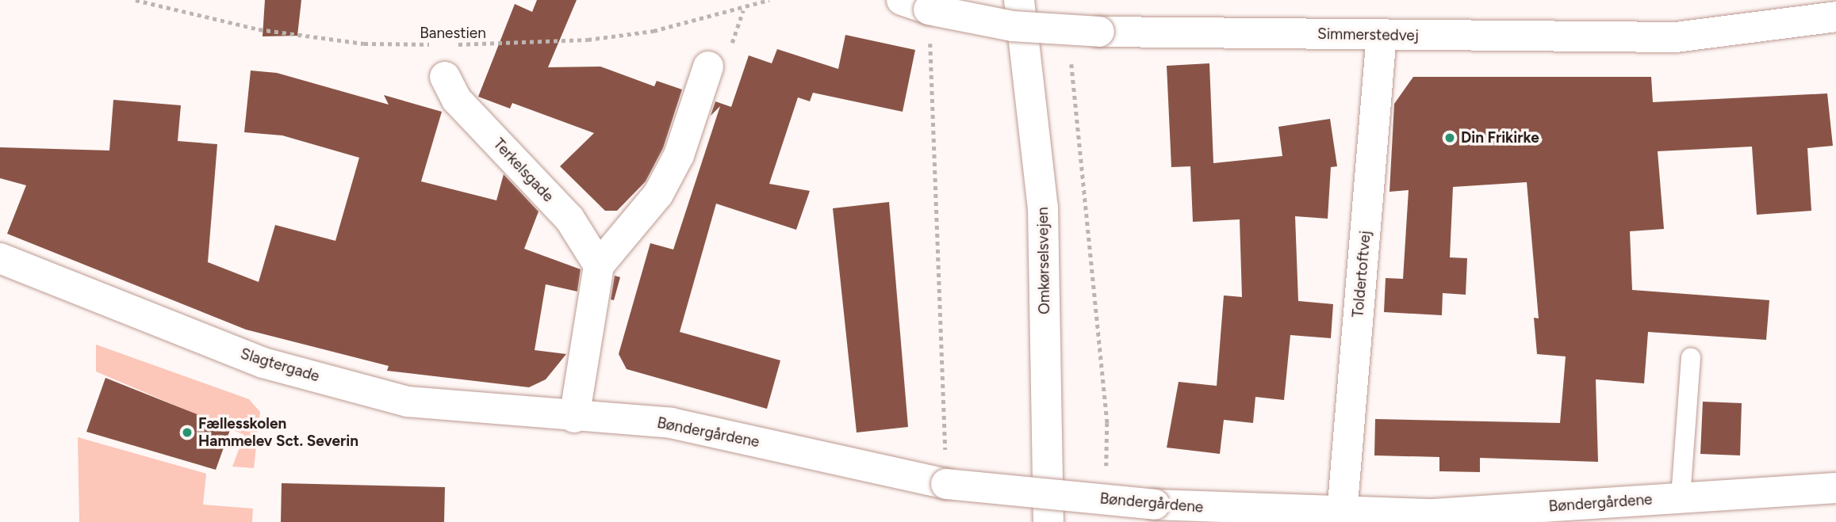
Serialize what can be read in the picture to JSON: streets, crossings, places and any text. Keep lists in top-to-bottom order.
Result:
{
  "streets": {
    "street": [
      "Simmerstedvej",
      "Terkelsgade",
      "Omkørselsvejen",
      "Toldertoftvej",
      "Slagtergade",
      "Bøndergårdene"
    ],
    "path": ["Banestien"]
  },
  "crossings": [
    ["Simmerstedvej", "Toldertoftvej"],
    ["Toldertoftvej", "Bøndergårdene"],
    ["Slagtergade", "Bøndergårdene"]
  ],
  "places": ["Din Frikirke", "Fællesskolen Hammelev Sct. Severin"]
}
